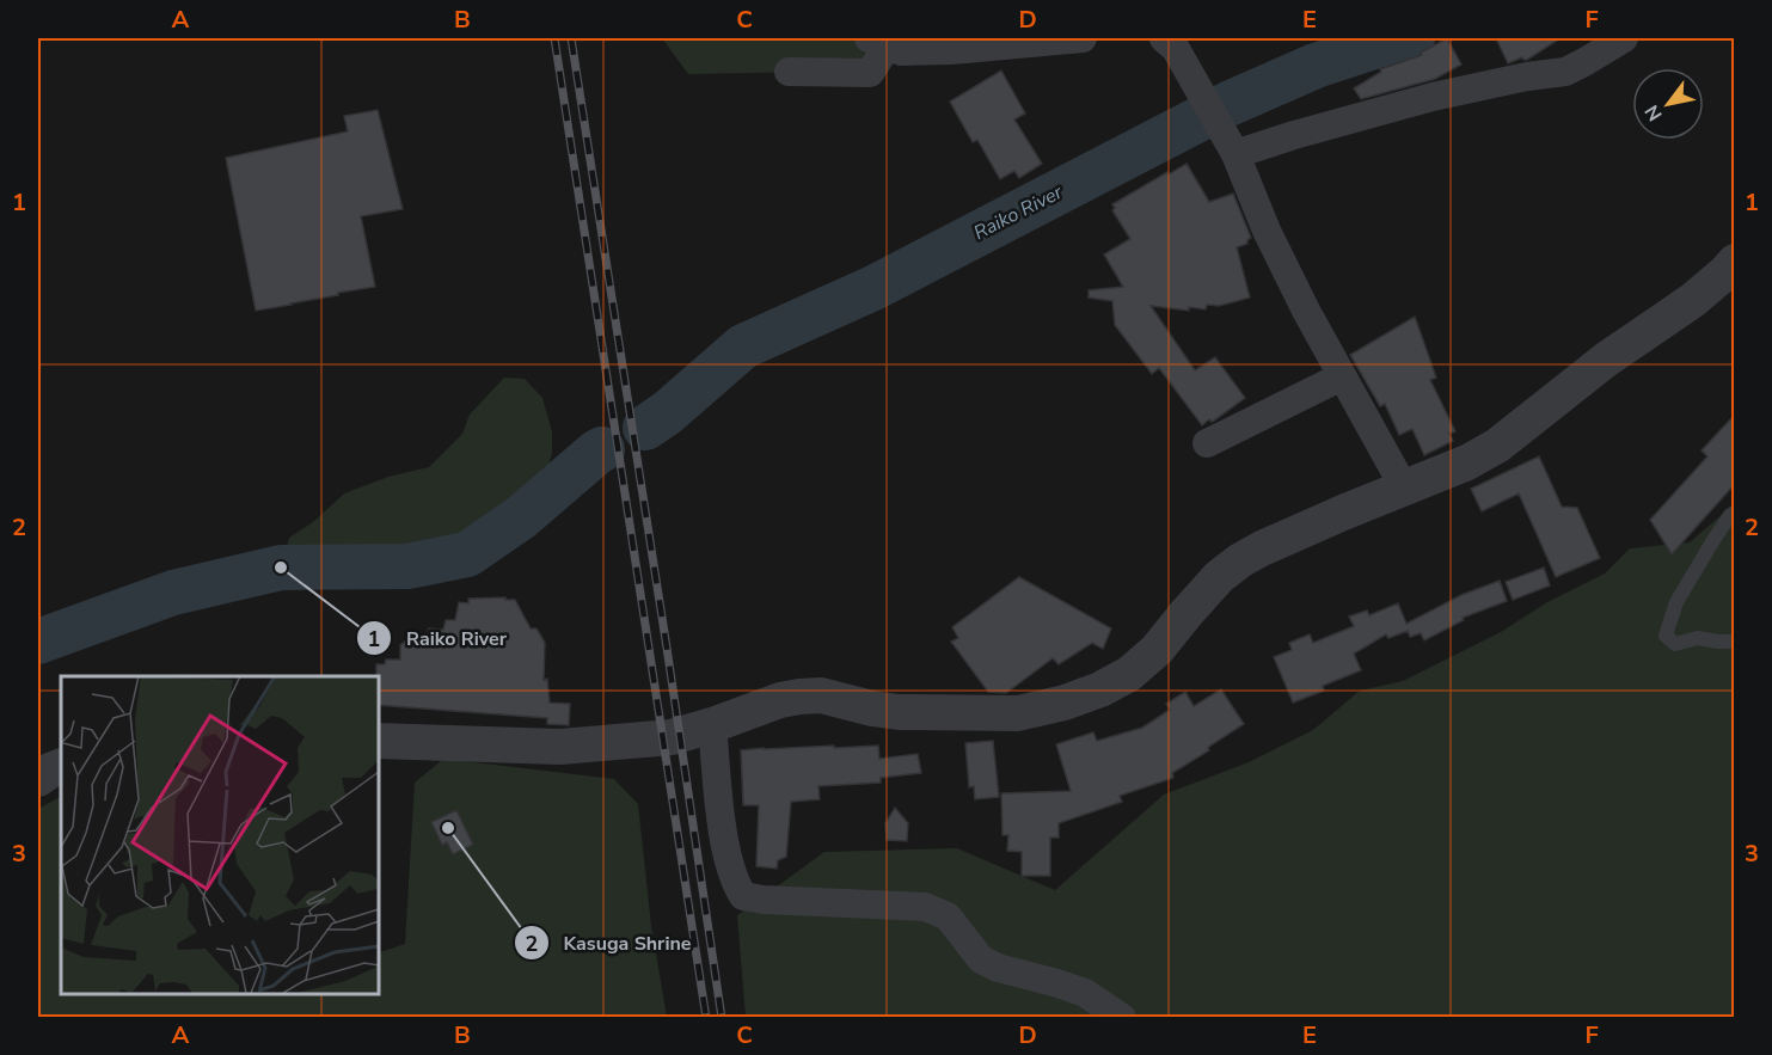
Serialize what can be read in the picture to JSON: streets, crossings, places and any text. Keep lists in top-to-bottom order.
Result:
{
  "water": ["Raiko River"],
  "places": ["Raiko River", "Kasuga Shrine"],
  "north": "bottom left",
  "grid": {
    "columns": [
      "A",
      "B",
      "C",
      "D",
      "E",
      "F"
    ],
    "rows": ["1", "2", "3"]
  }
}
